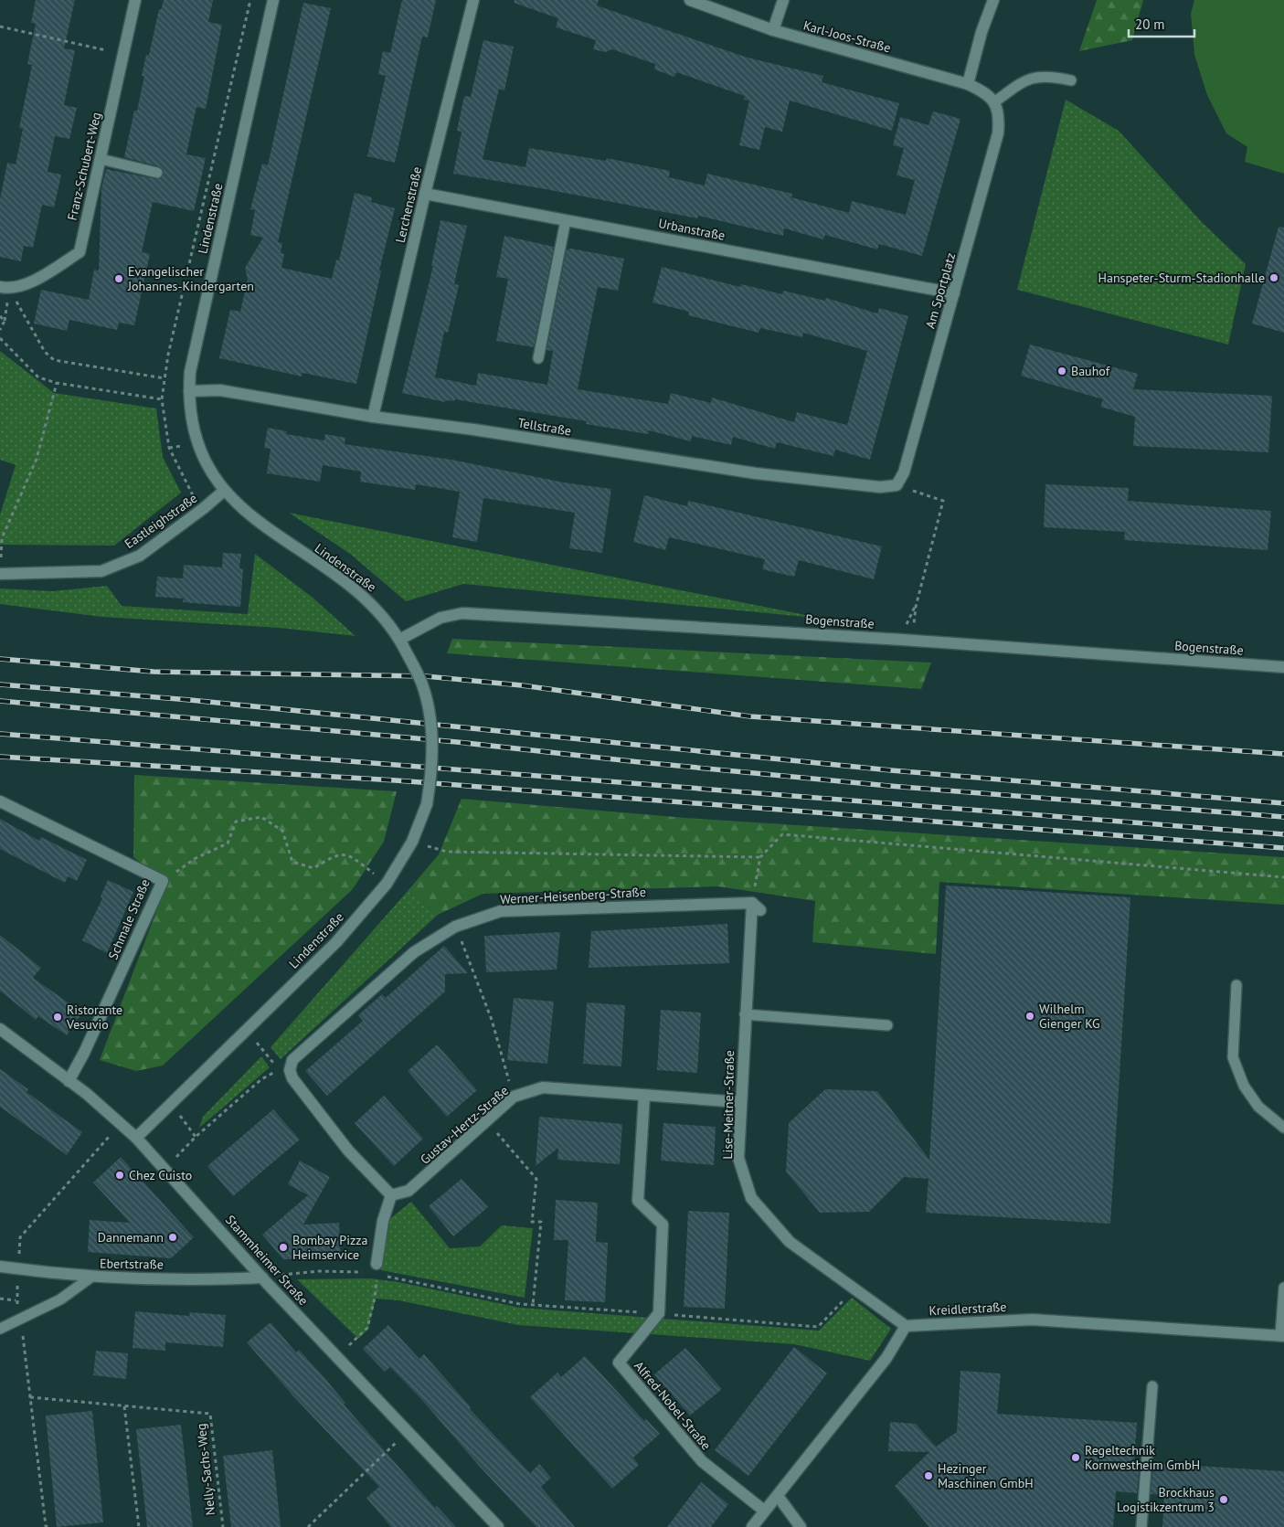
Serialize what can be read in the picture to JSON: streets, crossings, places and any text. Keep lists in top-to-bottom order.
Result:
{
  "streets": {
    "street": [
      "Karl-Joos-Straße",
      "Franz-Schubert-Weg",
      "Lerchenstraße",
      "Lindenstraße",
      "Urbanstraße",
      "Am Sportplatz",
      "Tellstraße",
      "Eastleighstraße",
      "Bogenstraße",
      "Werner-Heisenberg-Straße",
      "Schmale Straße",
      "Lise-Meitner-Straße",
      "Gustav-Hertz-Straße",
      "Stammheimer Straße",
      "Ebertstraße",
      "Kreidlerstraße",
      "Alfred-Nobel-Straße"
    ],
    "path": ["Nelly-Sachs-Weg"]
  },
  "crossings": [
    ["Karl-Joos-Straße", "Am Sportplatz"],
    ["Lerchenstraße", "Urbanstraße"],
    ["Lerchenstraße", "Tellstraße"],
    ["Lindenstraße", "Tellstraße"],
    ["Lindenstraße", "Eastleighstraße"],
    ["Lindenstraße", "Bogenstraße"],
    ["Lindenstraße", "Stammheimer Straße"],
    ["Urbanstraße", "Am Sportplatz"],
    ["Am Sportplatz", "Tellstraße"],
    ["Werner-Heisenberg-Straße", "Lise-Meitner-Straße"],
    ["Schmale Straße", "Stammheimer Straße"],
    ["Lise-Meitner-Straße", "Gustav-Hertz-Straße"],
    ["Lise-Meitner-Straße", "Kreidlerstraße"],
    ["Stammheimer Straße", "Ebertstraße"]
  ],
  "places": [
    "Hanspeter-Sturm-Stadionhalle",
    "Evangelischer Johannes-Kindergarten",
    "Bauhof",
    "Wilhelm Gienger KG",
    "Ristorante Vesuvio",
    "Chez Cuisto",
    "Dannemann",
    "Bombay Pizza Heimservice",
    "Regeltechnik Kornwestheim GmbH",
    "Hezinger Maschinen GmbH",
    "Brockhaus Logistikzentrum 3"
  ],
  "scale_bar": "20 m"
}
